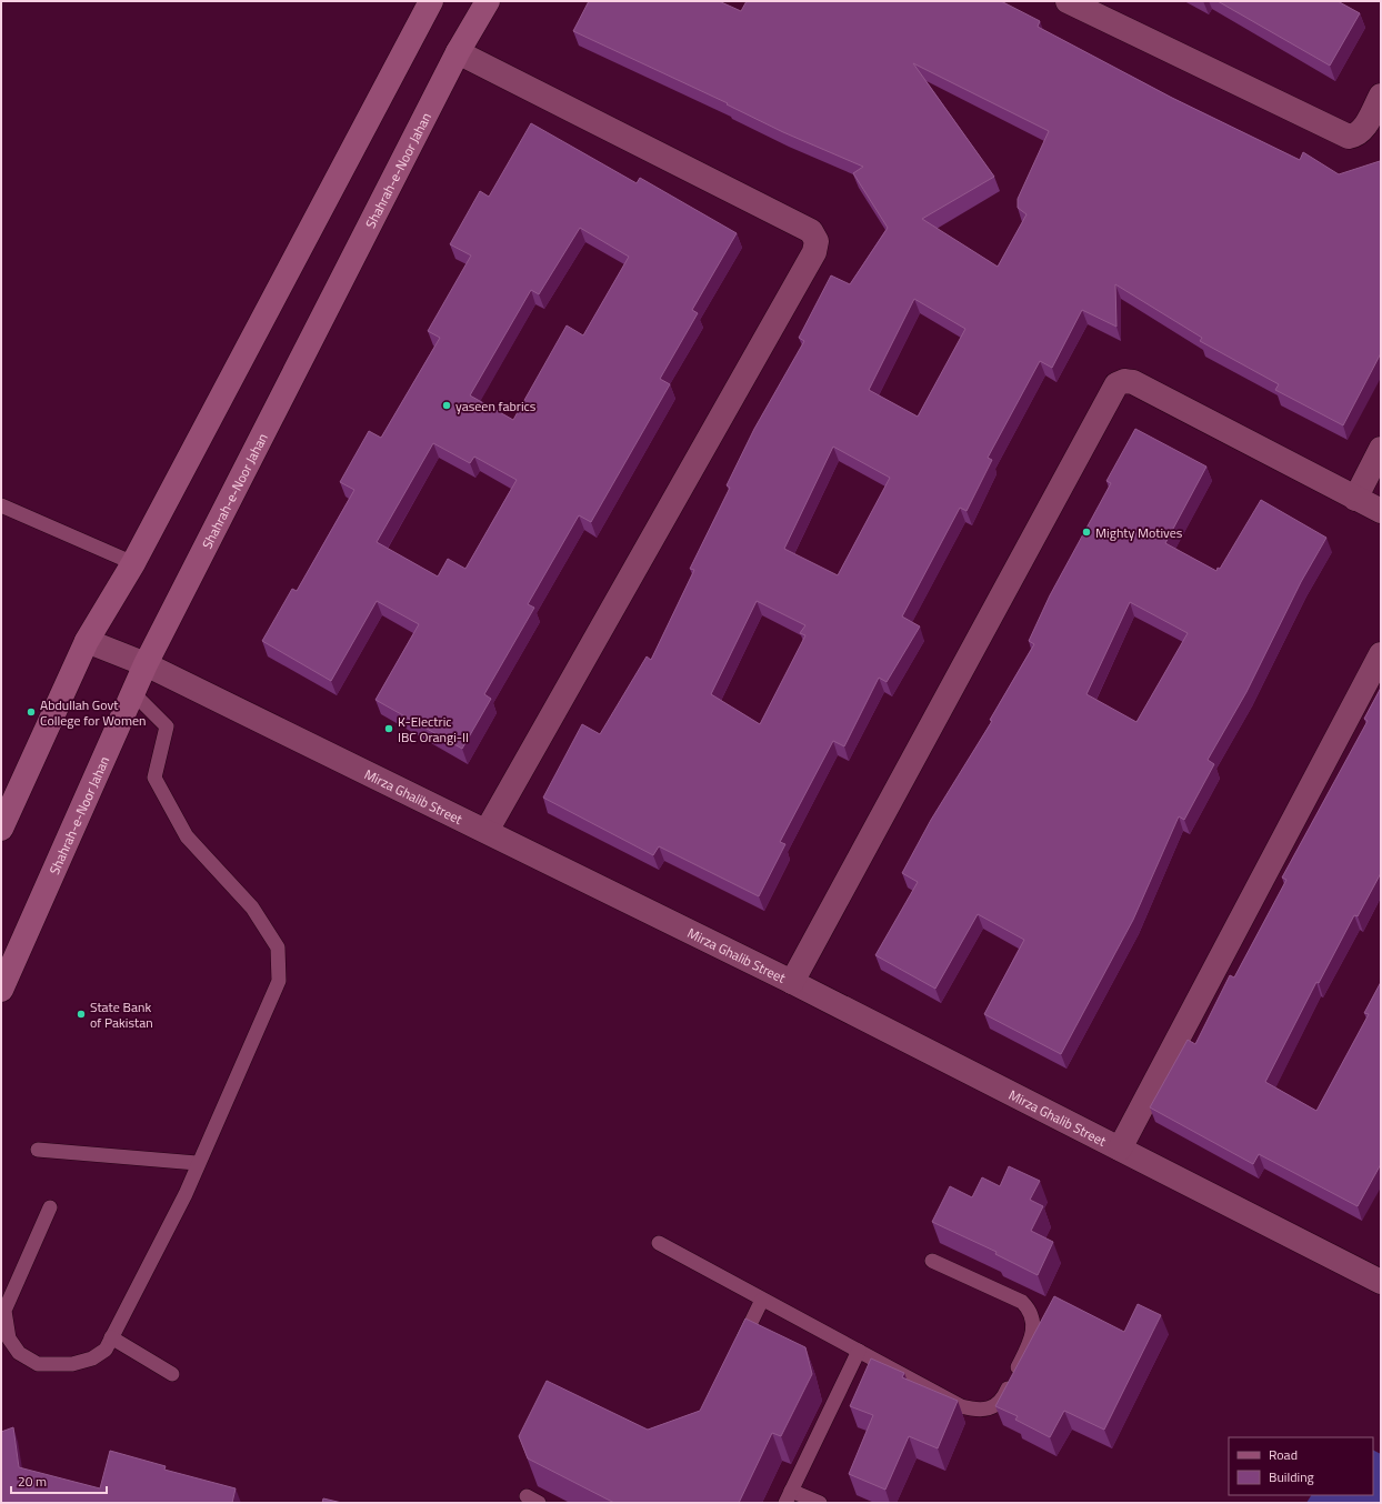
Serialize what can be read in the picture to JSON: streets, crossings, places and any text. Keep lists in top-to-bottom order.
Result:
{
  "streets": {
    "main road": ["Shahrah-e-Noor Jahan"],
    "street": ["Mirza Ghalib Street"]
  },
  "crossings": [
    ["Shahrah-e-Noor Jahan", "Mirza Ghalib Street"]
  ],
  "places": [
    "yaseen fabrics",
    "Mighty Motives",
    "Abdullah Govt College for Women",
    "K-Electric IBC Orangi-II",
    "State Bank of Pakistan"
  ],
  "legend": ["Road", "Building"],
  "scale_bar": "20 m"
}
